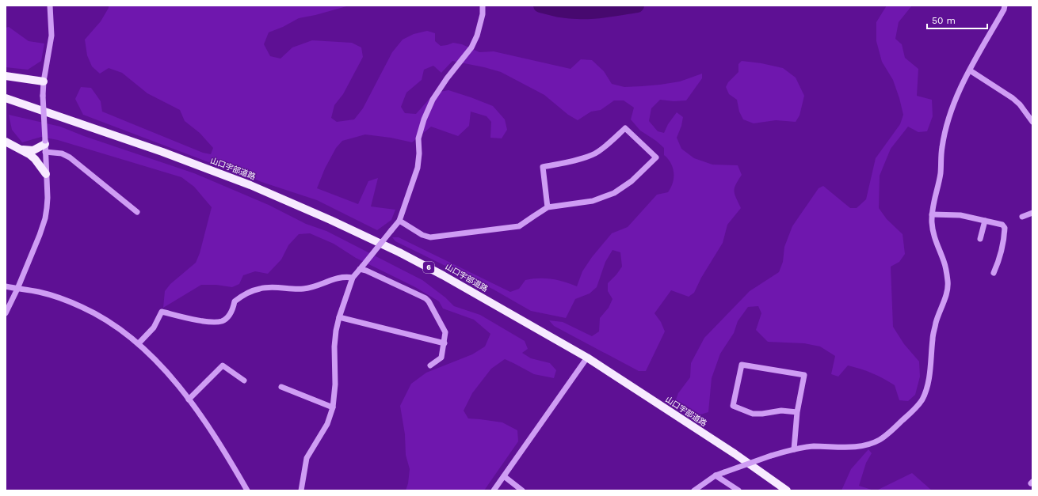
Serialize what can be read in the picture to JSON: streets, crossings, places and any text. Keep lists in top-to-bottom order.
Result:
{
  "streets": {
    "main road": ["山口宇部道路", "6"]
  },
  "scale_bar": "50 m"
}
